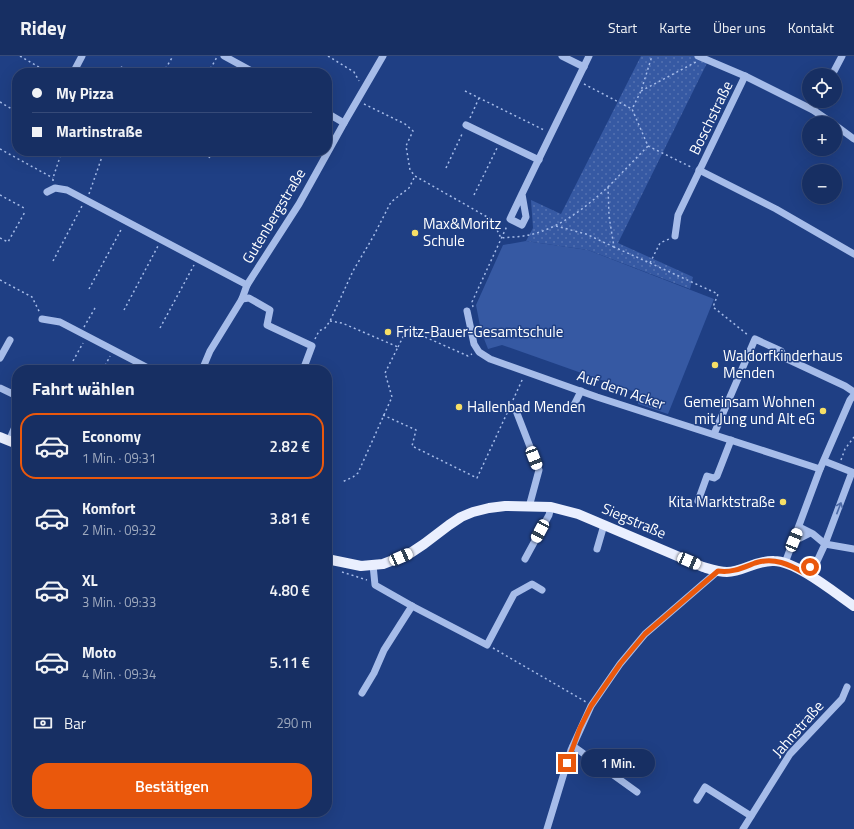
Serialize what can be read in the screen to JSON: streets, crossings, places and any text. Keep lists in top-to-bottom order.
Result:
{
  "streets": {
    "main road": ["Siegstraße"],
    "street": [
      "Boschstraße",
      "Gutenbergstraße",
      "Auf dem Acker",
      "Jahnstraße"
    ]
  },
  "places": [
    "Max&Moritz Schule",
    "Fritz-Bauer-Gesamtschule",
    "Waldorfkinderhaus Menden",
    "Hallenbad Menden",
    "Gemeinsam Wohnen mit Jung und Alt eG",
    "Kita Marktstraße"
  ],
  "page": {
    "header": "Ridey",
    "nav": [
      "Start",
      "Karte",
      "Über uns",
      "Kontakt"
    ],
    "map_buttons": ["+", "−"],
    "banner": ["My Pizza", "Martinstraße"],
    "heading": "Fahrt wählen",
    "list": [
      {
        "name": "Economy",
        "note": "1 Min. · 09:31",
        "value": "2.82 €"
      },
      {
        "name": "Komfort",
        "note": "2 Min. · 09:32",
        "value": "3.81 €"
      },
      {
        "name": "XL",
        "note": "3 Min. · 09:33",
        "value": "4.80 €"
      },
      {
        "name": "Moto",
        "note": "4 Min. · 09:34",
        "value": "5.11 €"
      }
    ],
    "pay": ["Bar", "290 m"],
    "bubble": "1 Min.",
    "buttons": "Bestätigen"
  }
}
